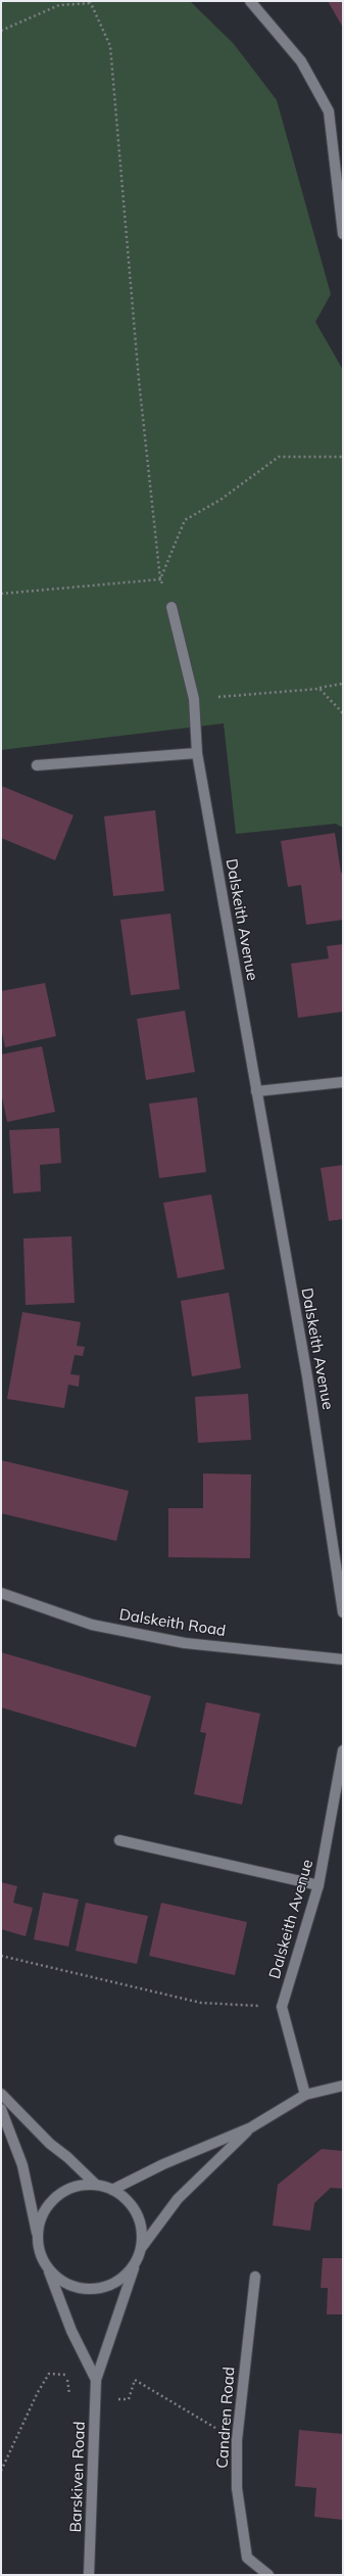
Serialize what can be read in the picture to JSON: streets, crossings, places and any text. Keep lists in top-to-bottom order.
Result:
{
  "streets": {
    "street": [
      "Dalskeith Avenue",
      "Dalskeith Road",
      "Candren Road",
      "Barskiven Road"
    ]
  }
}
